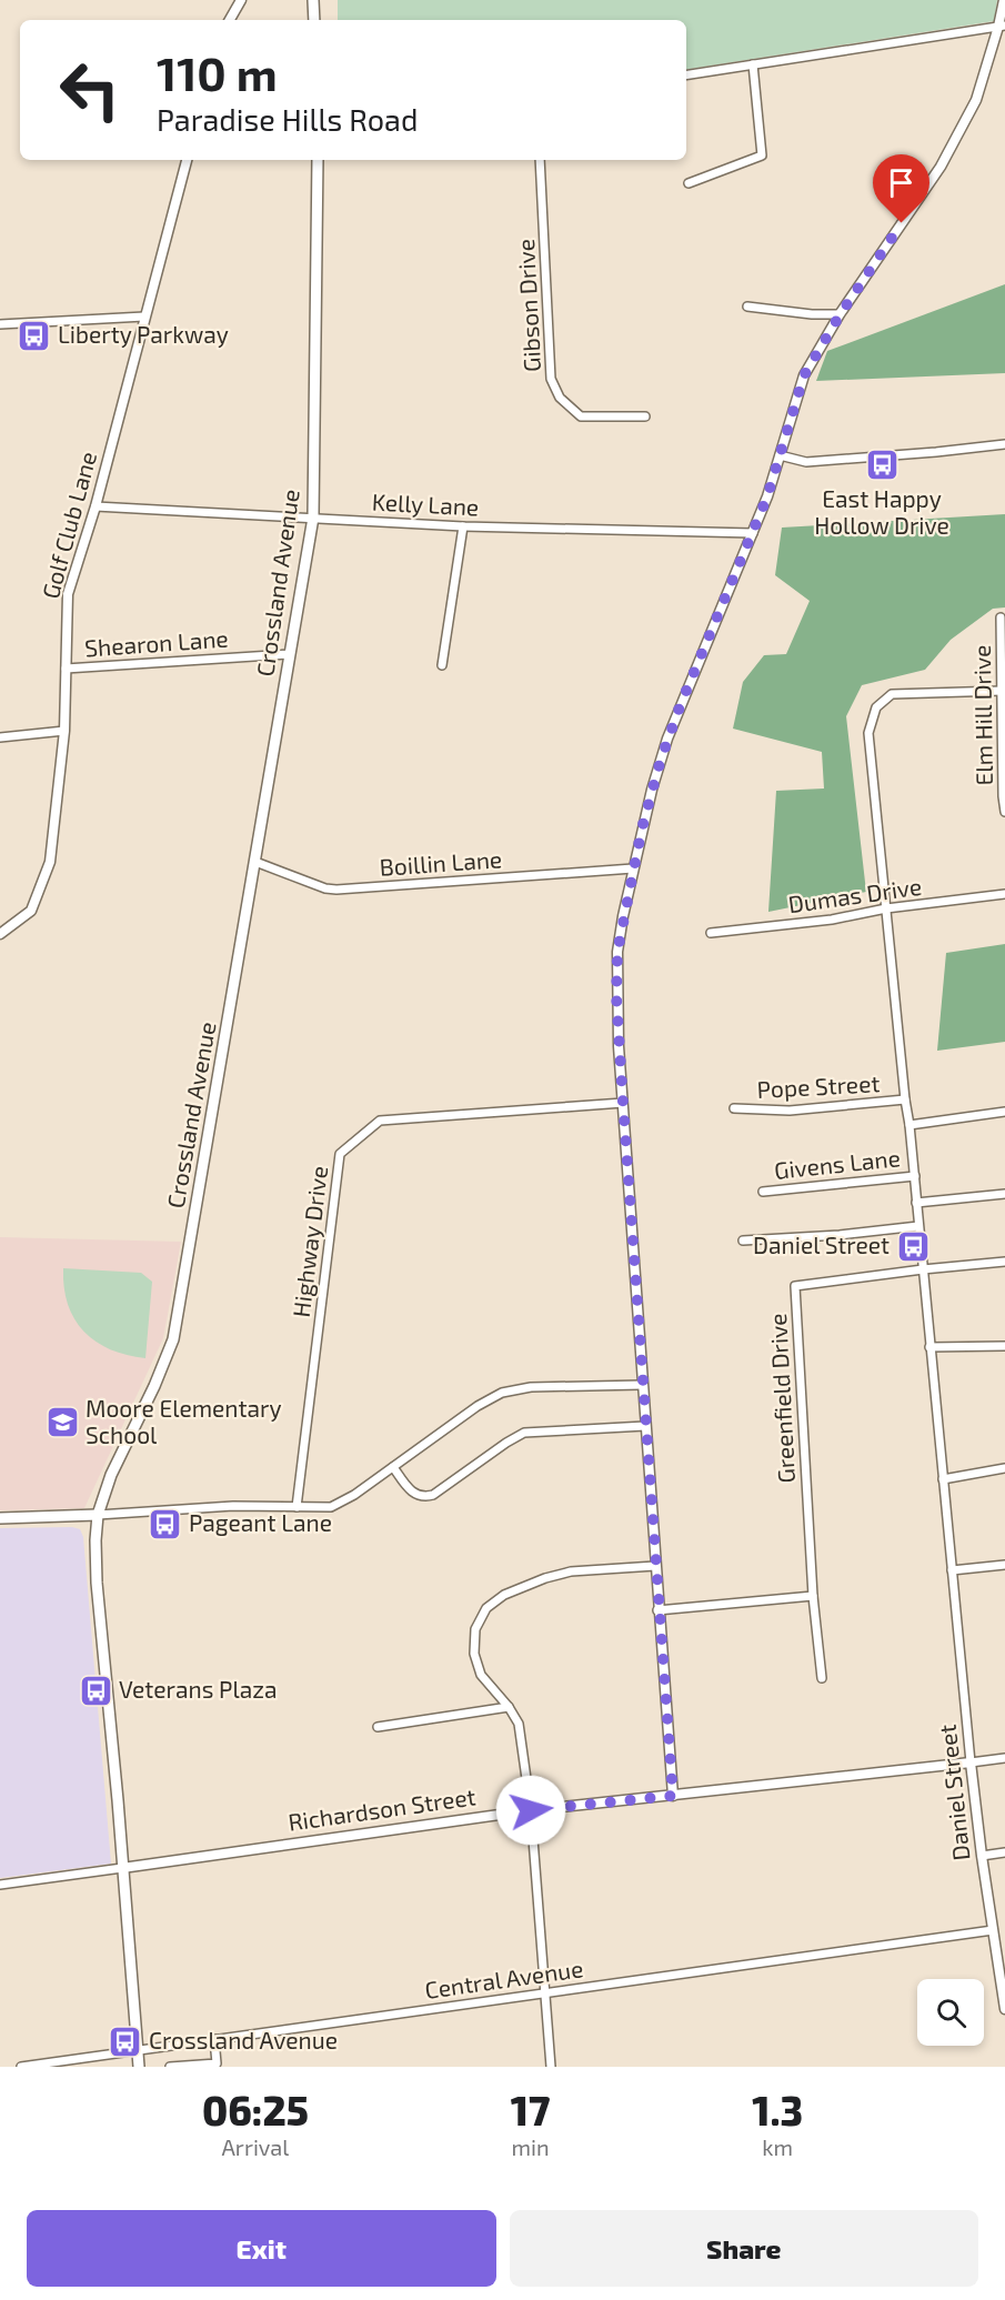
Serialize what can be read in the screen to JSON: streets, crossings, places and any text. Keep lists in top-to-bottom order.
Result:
{
  "streets": {
    "main road": ["Crossland Avenue"],
    "street": [
      "Gibson Drive",
      "Kelly Lane",
      "Golf Club Lane",
      "Shearon Lane",
      "Elm Hill Drive",
      "Boillin Lane",
      "Dumas Drive",
      "Pope Street",
      "Givens Lane",
      "Highway Drive",
      "Greenfield Drive",
      "Daniel Street",
      "Richardson Street",
      "Central Avenue"
    ]
  },
  "crossings": [
    ["Kelly Lane", "Golf Club Lane"],
    ["Kelly Lane", "Crossland Avenue"],
    ["Golf Club Lane", "Shearon Lane"],
    ["Crossland Avenue", "Shearon Lane"],
    ["Crossland Avenue", "Boillin Lane"],
    ["Crossland Avenue", "Richardson Street"],
    ["Crossland Avenue", "Central Avenue"],
    ["Elm Hill Drive", "Daniel Street"],
    ["Dumas Drive", "Daniel Street"],
    ["Pope Street", "Daniel Street"],
    ["Givens Lane", "Daniel Street"],
    ["Greenfield Drive", "Daniel Street"],
    ["Daniel Street", "Richardson Street"],
    ["Daniel Street", "Central Avenue"]
  ],
  "places": {
    "bus stop": [
      "Liberty Parkway",
      "East Happy Hollow Drive",
      "Daniel Street",
      "Pageant Lane",
      "Veterans Plaza",
      "Crossland Avenue"
    ],
    "school or university": ["Moore Elementary School"]
  },
  "page": {
    "turn": ["110 m", "Paradise Hills Road"],
    "eta": [
      "06:25",
      "Arrival",
      "17",
      "min",
      "1.3",
      "km"
    ],
    "buttons": ["Exit", "Share"]
  }
}
